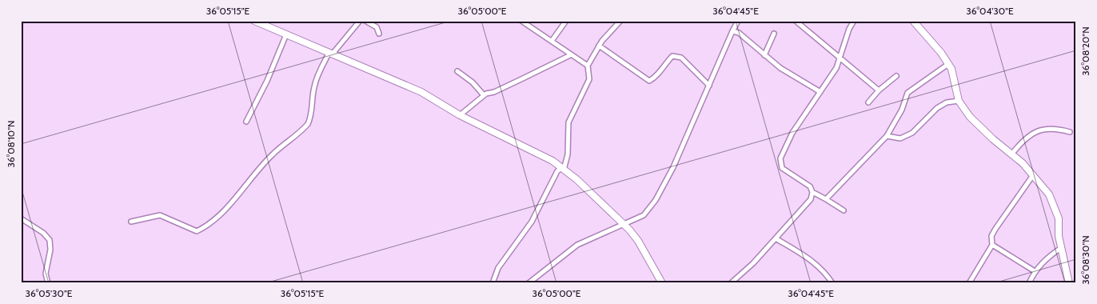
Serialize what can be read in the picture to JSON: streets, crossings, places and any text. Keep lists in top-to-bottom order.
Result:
{
  "coordinates": [
    "36°05'15\"E",
    "36°05'00\"E",
    "36°04'45\"E",
    "36°04'30\"E",
    "36°08'20\"N",
    "36°08'10\"N",
    "36°08'30\"N",
    "36°05'30\"E"
  ]
}
